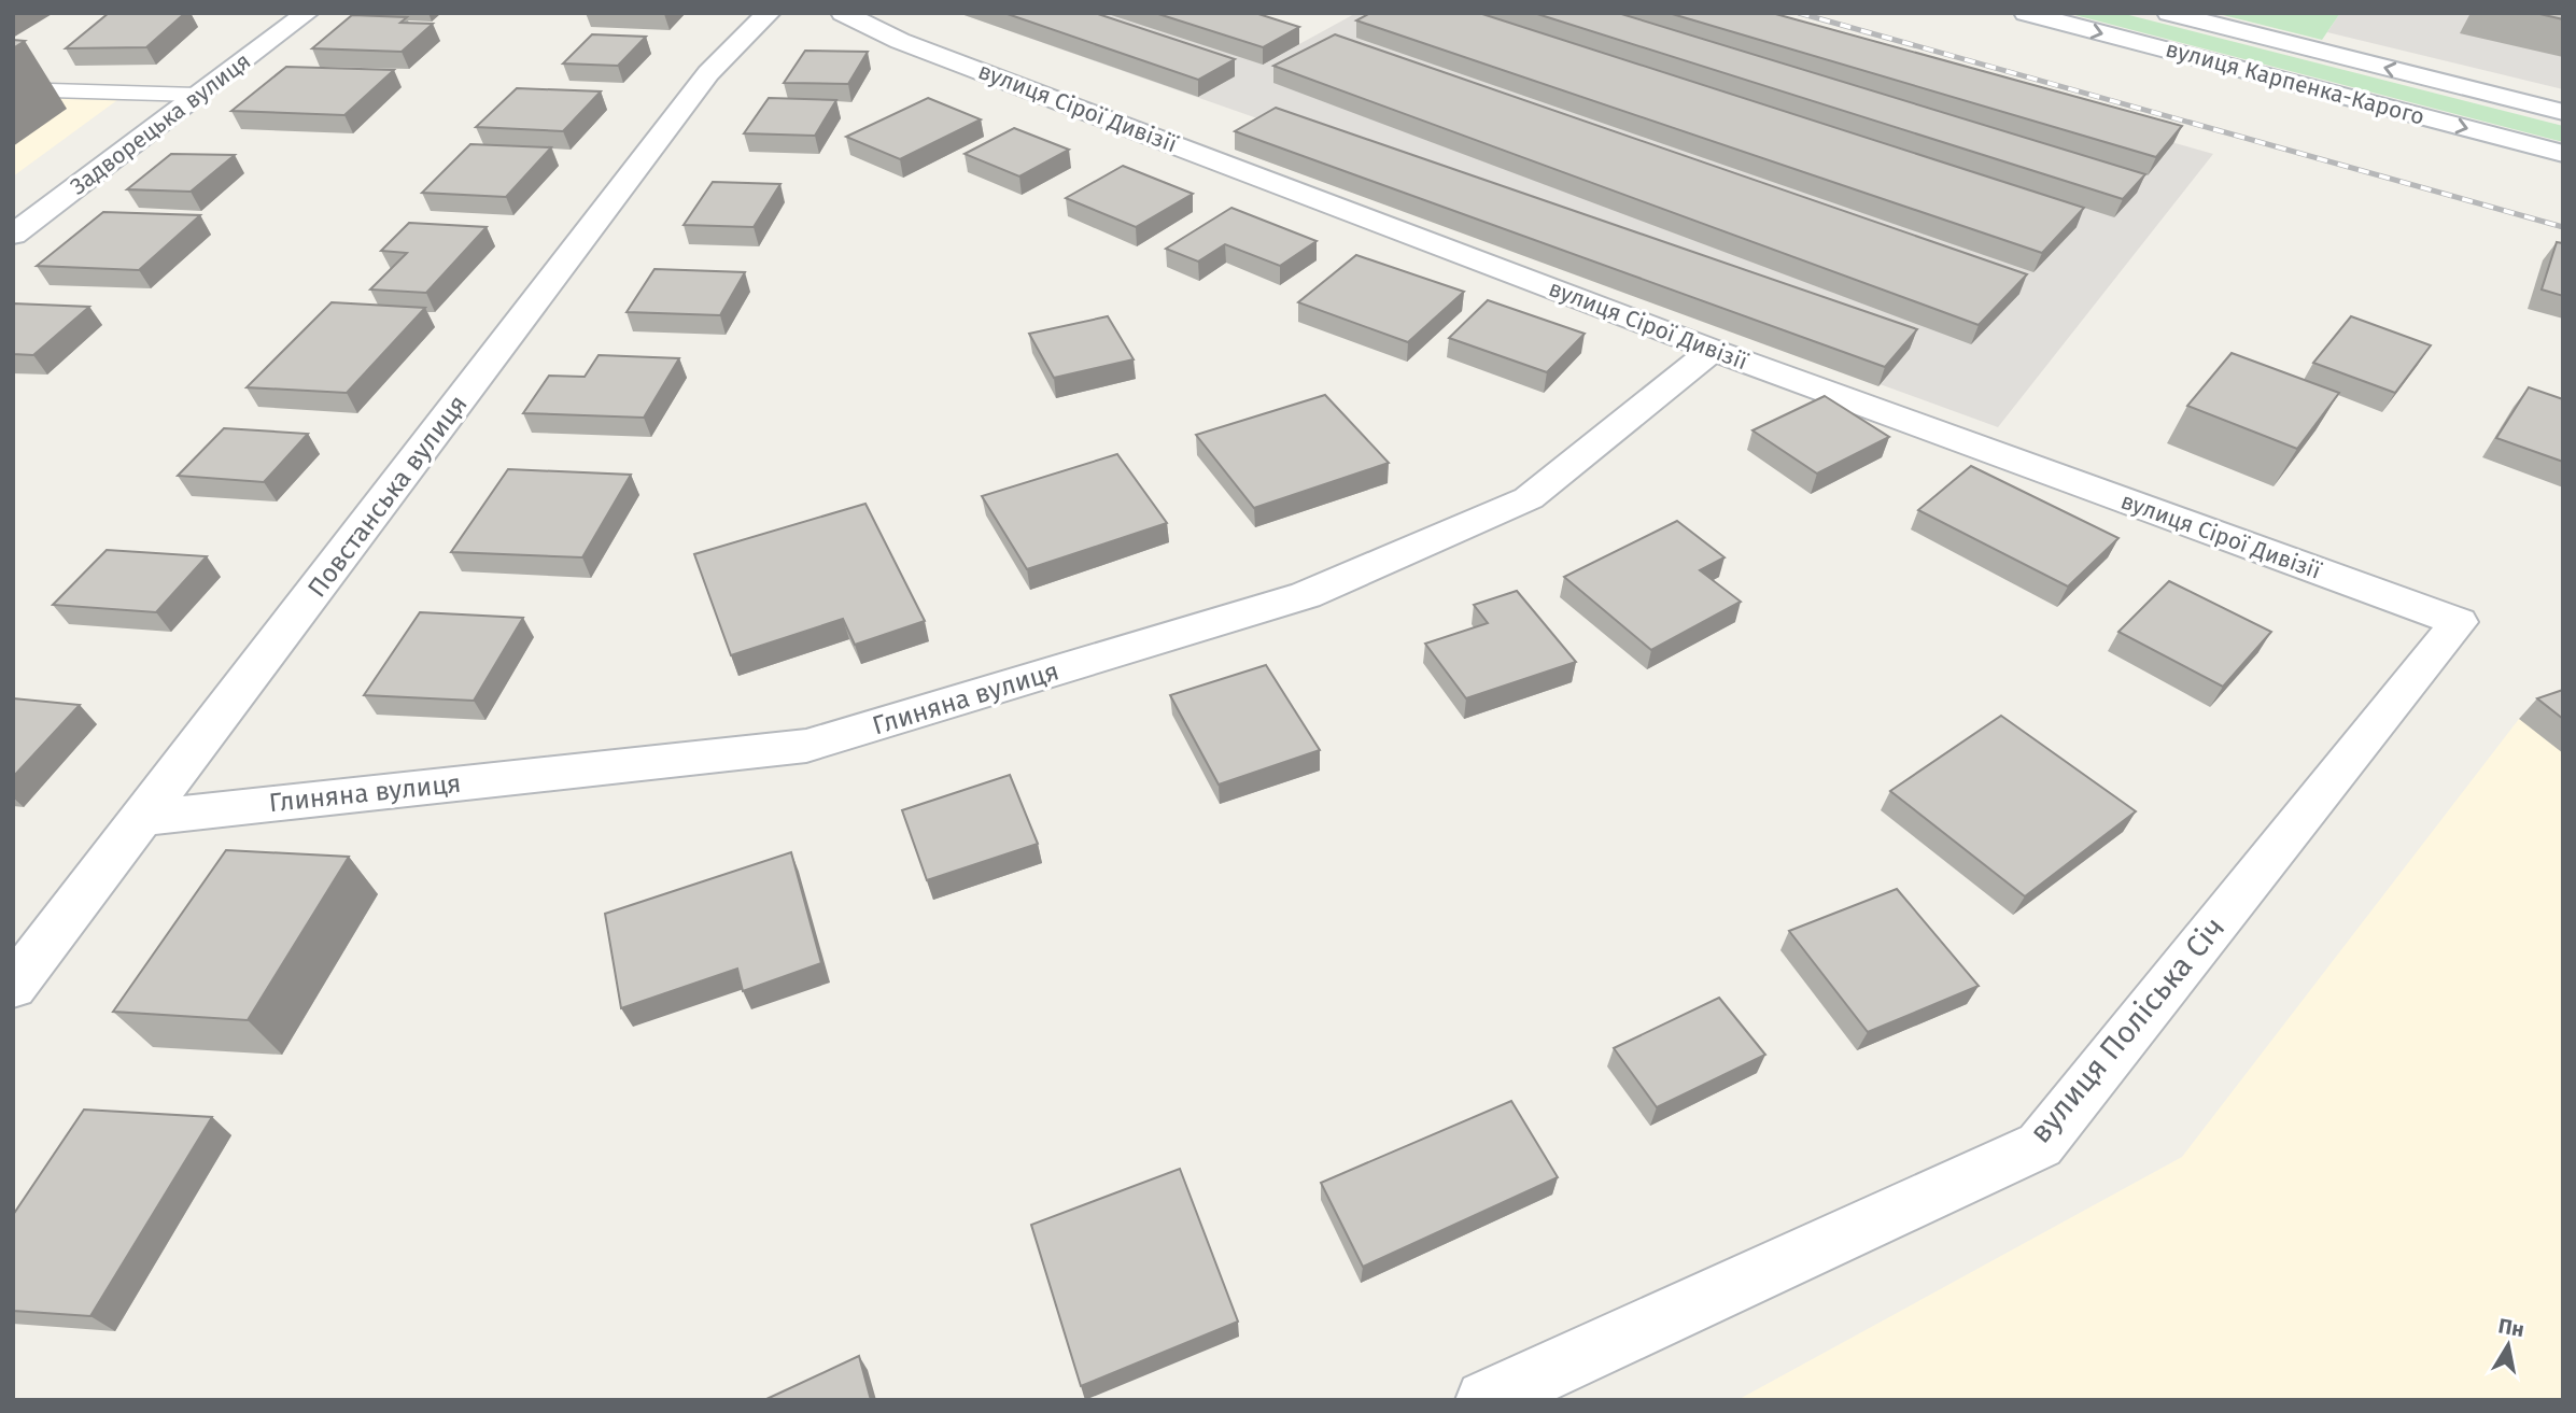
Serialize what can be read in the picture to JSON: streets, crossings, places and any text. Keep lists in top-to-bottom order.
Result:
{
  "streets": {
    "street": [
      "вулиця Карпенка-Карого",
      "вулиця Сірої Дивізії",
      "Задворецька вулиця",
      "Повстанська вулиця",
      "Глиняна вулиця",
      "вулиця Поліська Січ"
    ]
  },
  "crossings": [
    ["вулиця Сірої Дивізії", "Глиняна вулиця"],
    ["вулиця Сірої Дивізії", "вулиця Поліська Січ"],
    ["Повстанська вулиця", "Глиняна вулиця"]
  ],
  "north": "top"
}
